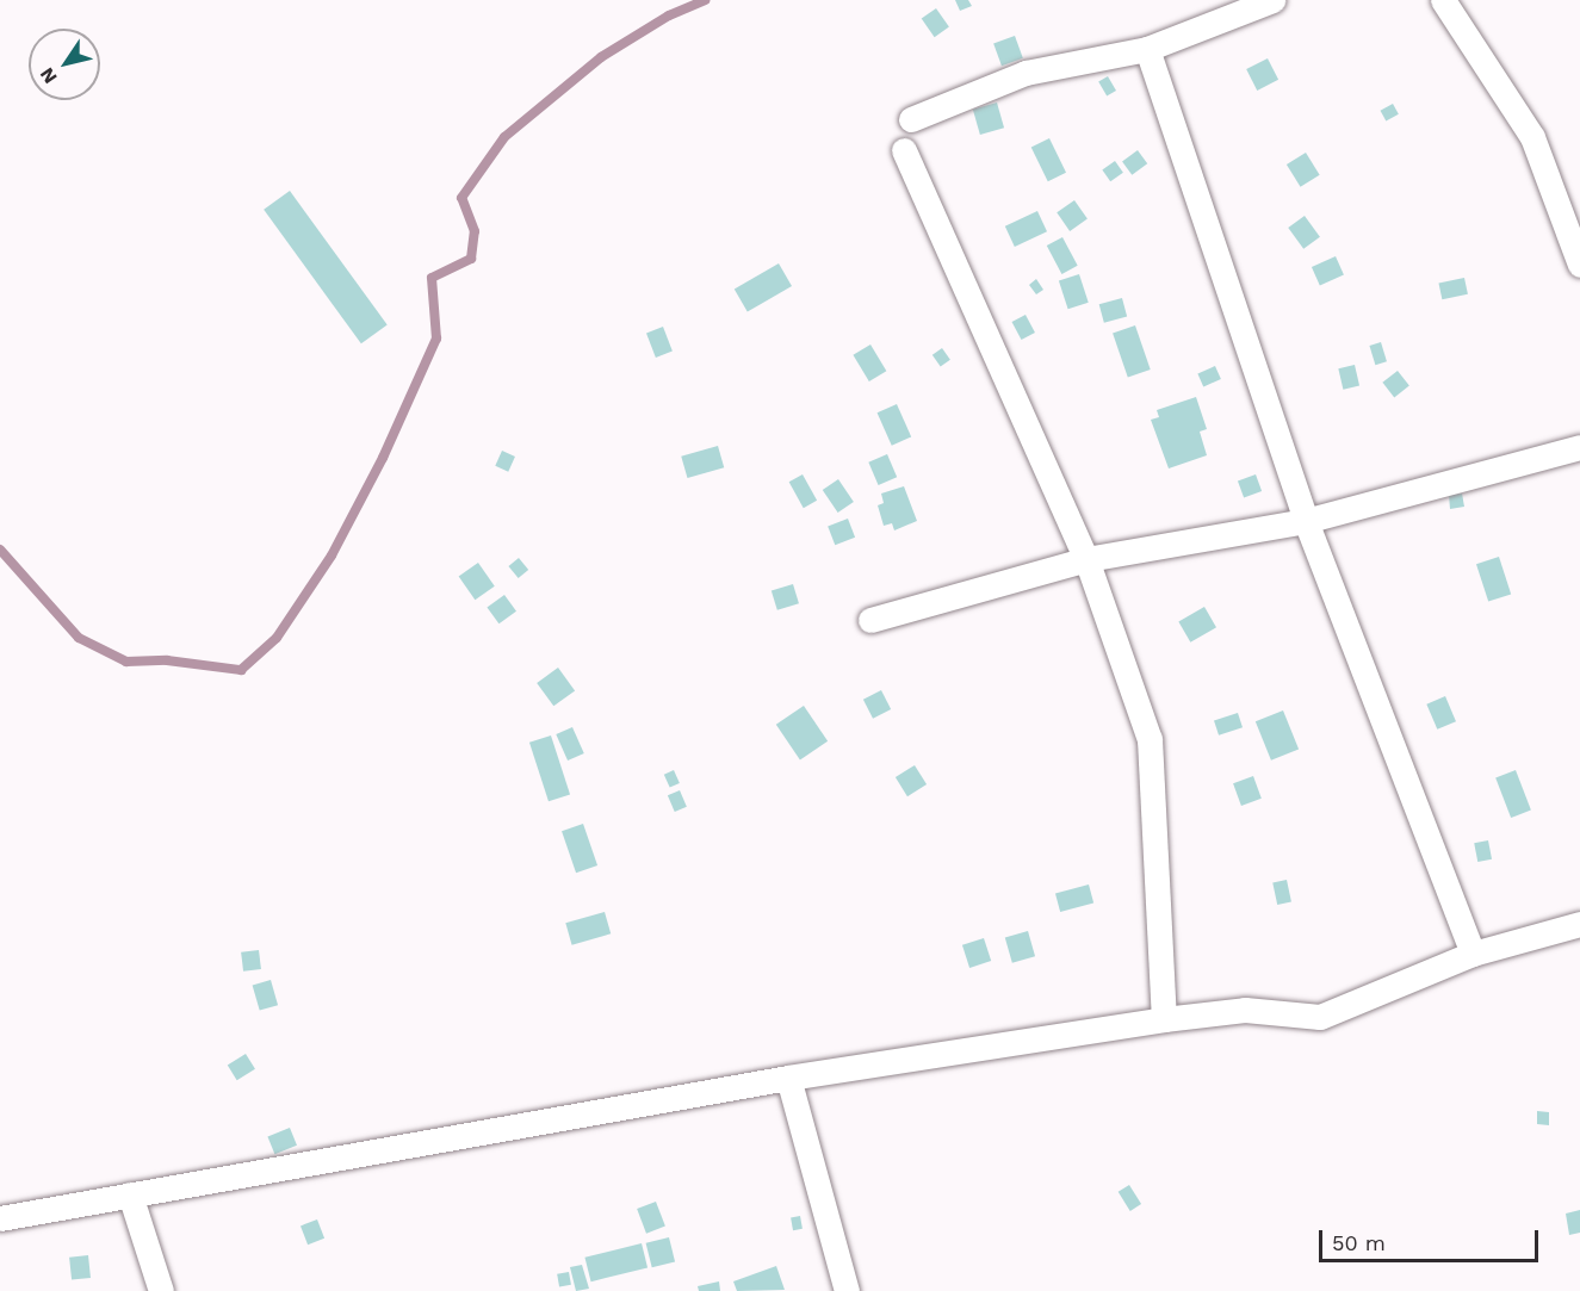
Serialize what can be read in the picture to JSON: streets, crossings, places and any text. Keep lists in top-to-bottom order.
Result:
{
  "scale_bar": "50 m",
  "north": "bottom left"
}
